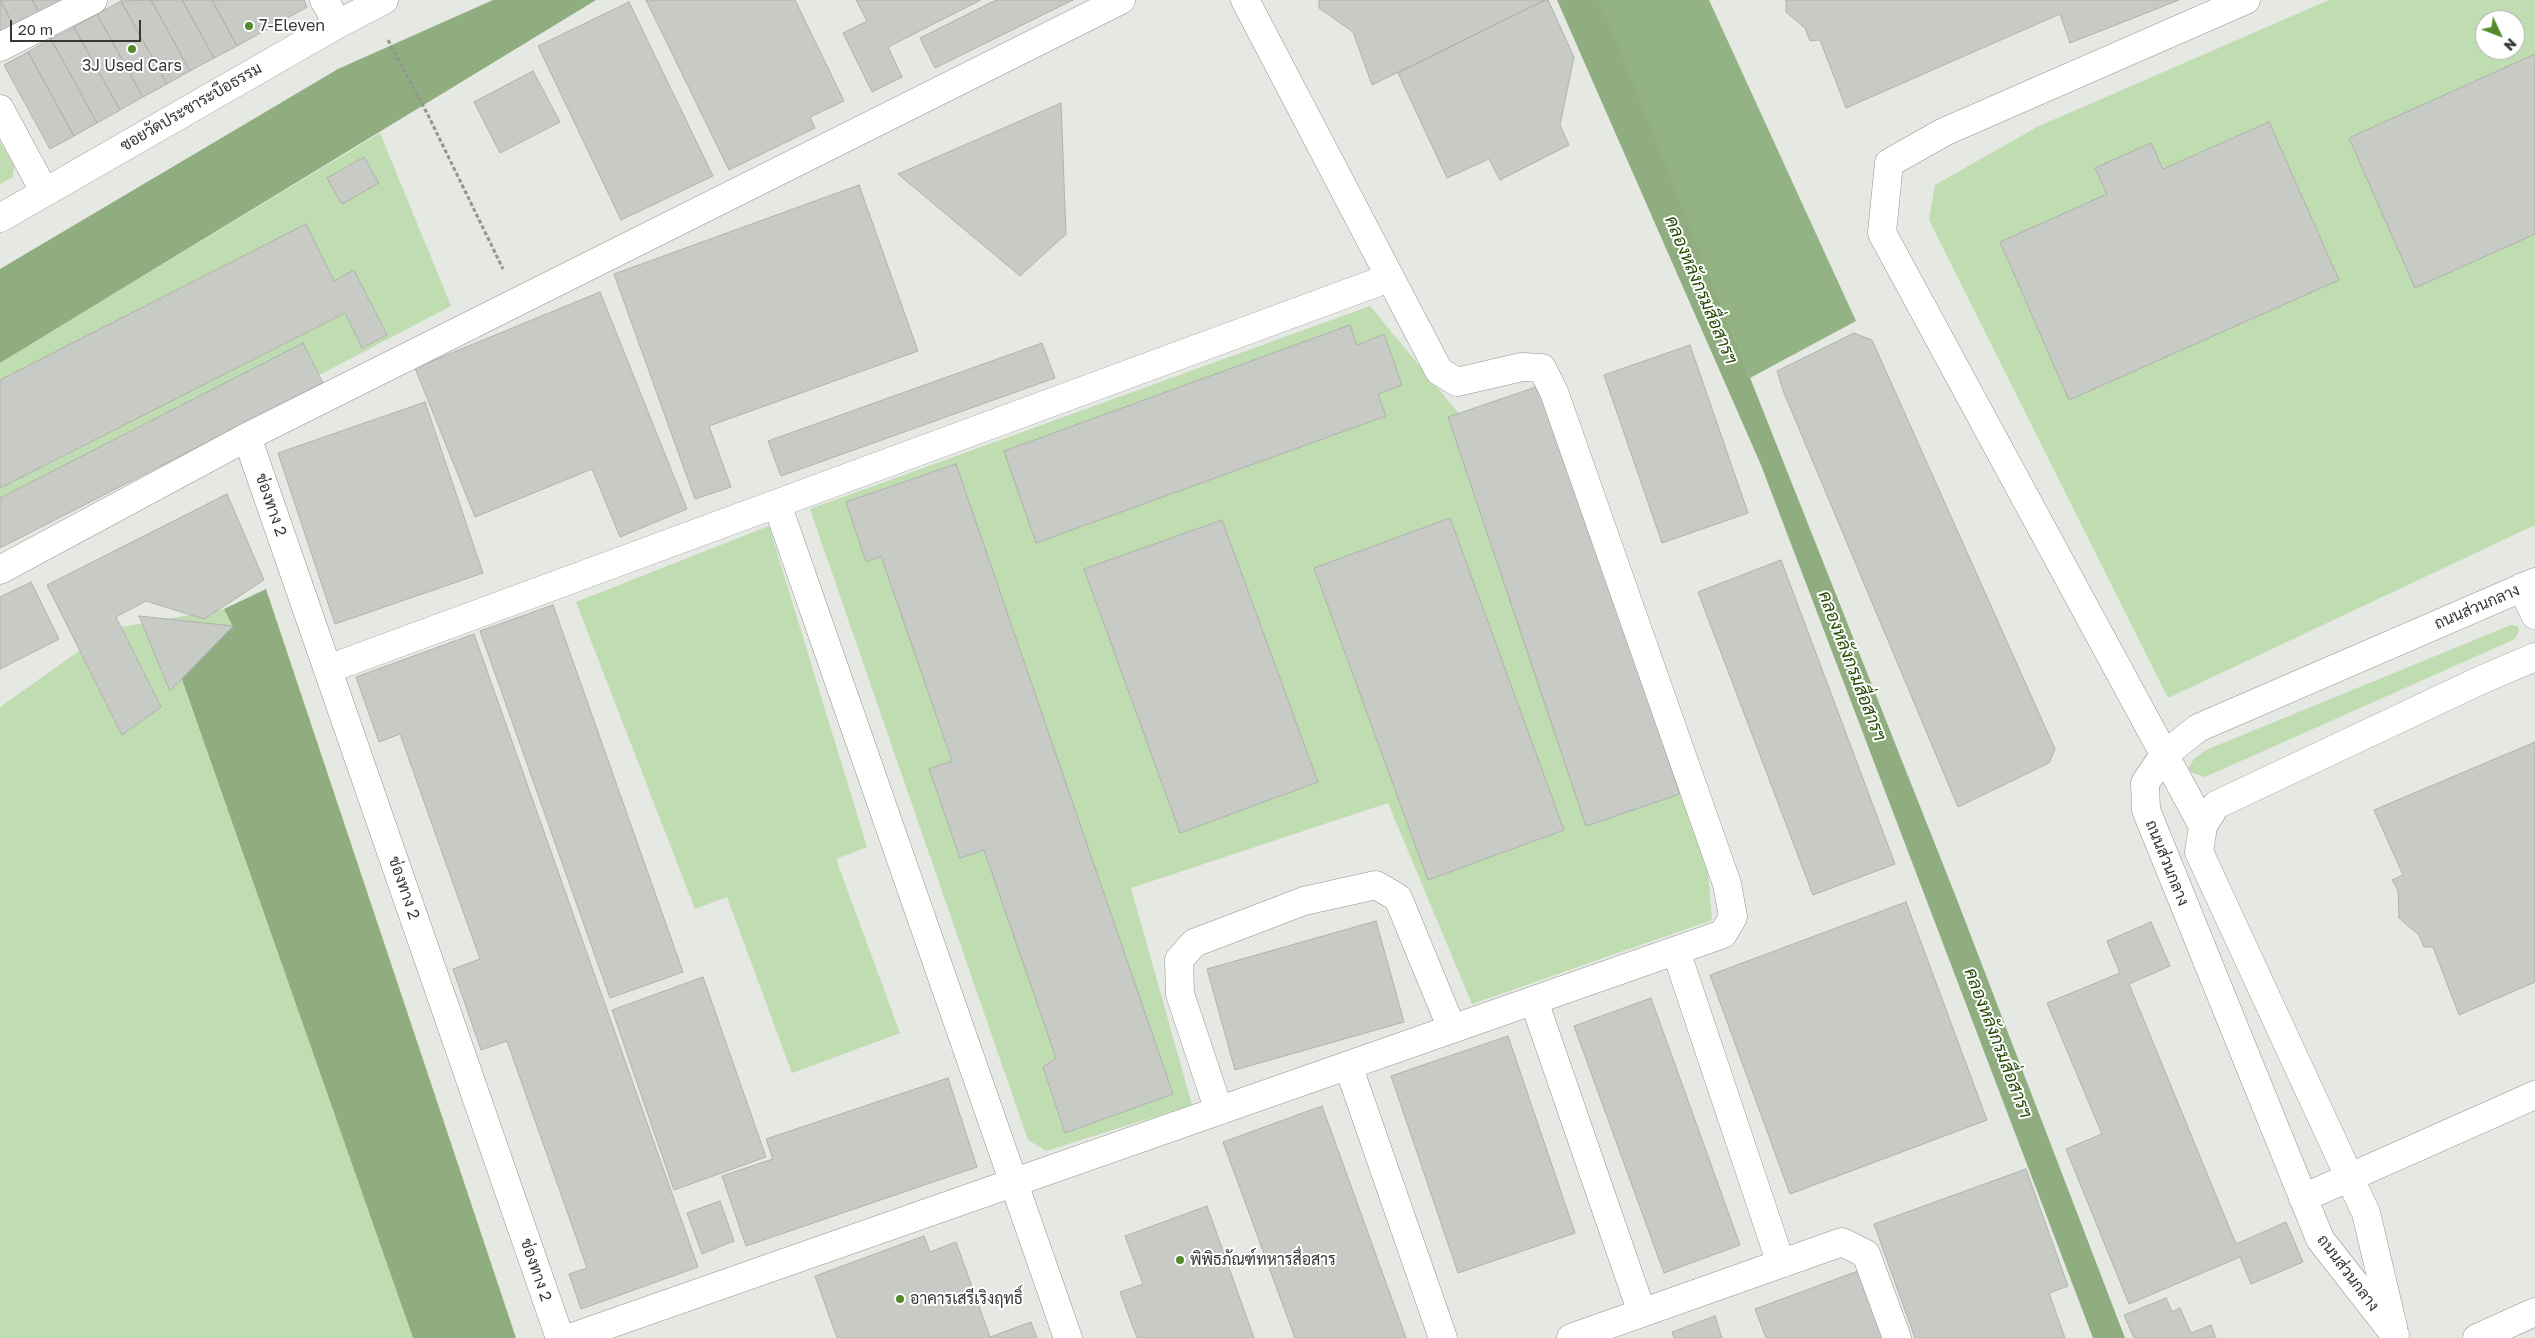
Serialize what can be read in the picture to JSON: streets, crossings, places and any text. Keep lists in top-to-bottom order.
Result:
{
  "streets": {
    "street": ["ซอยวัดประชาระบือธรรม", "ช่องทาง 2", "ถนนส่วนกลาง"]
  },
  "water": ["คลองหลังกรมสื่อสารฯ"],
  "places": [
    "7-Eleven",
    "3J Used Cars",
    "พิพิธภัณฑ์ทหารสื่อสาร",
    "อาคารเสรีเริงฤทธิ์"
  ],
  "scale_bar": "20 m",
  "north": "bottom right"
}
